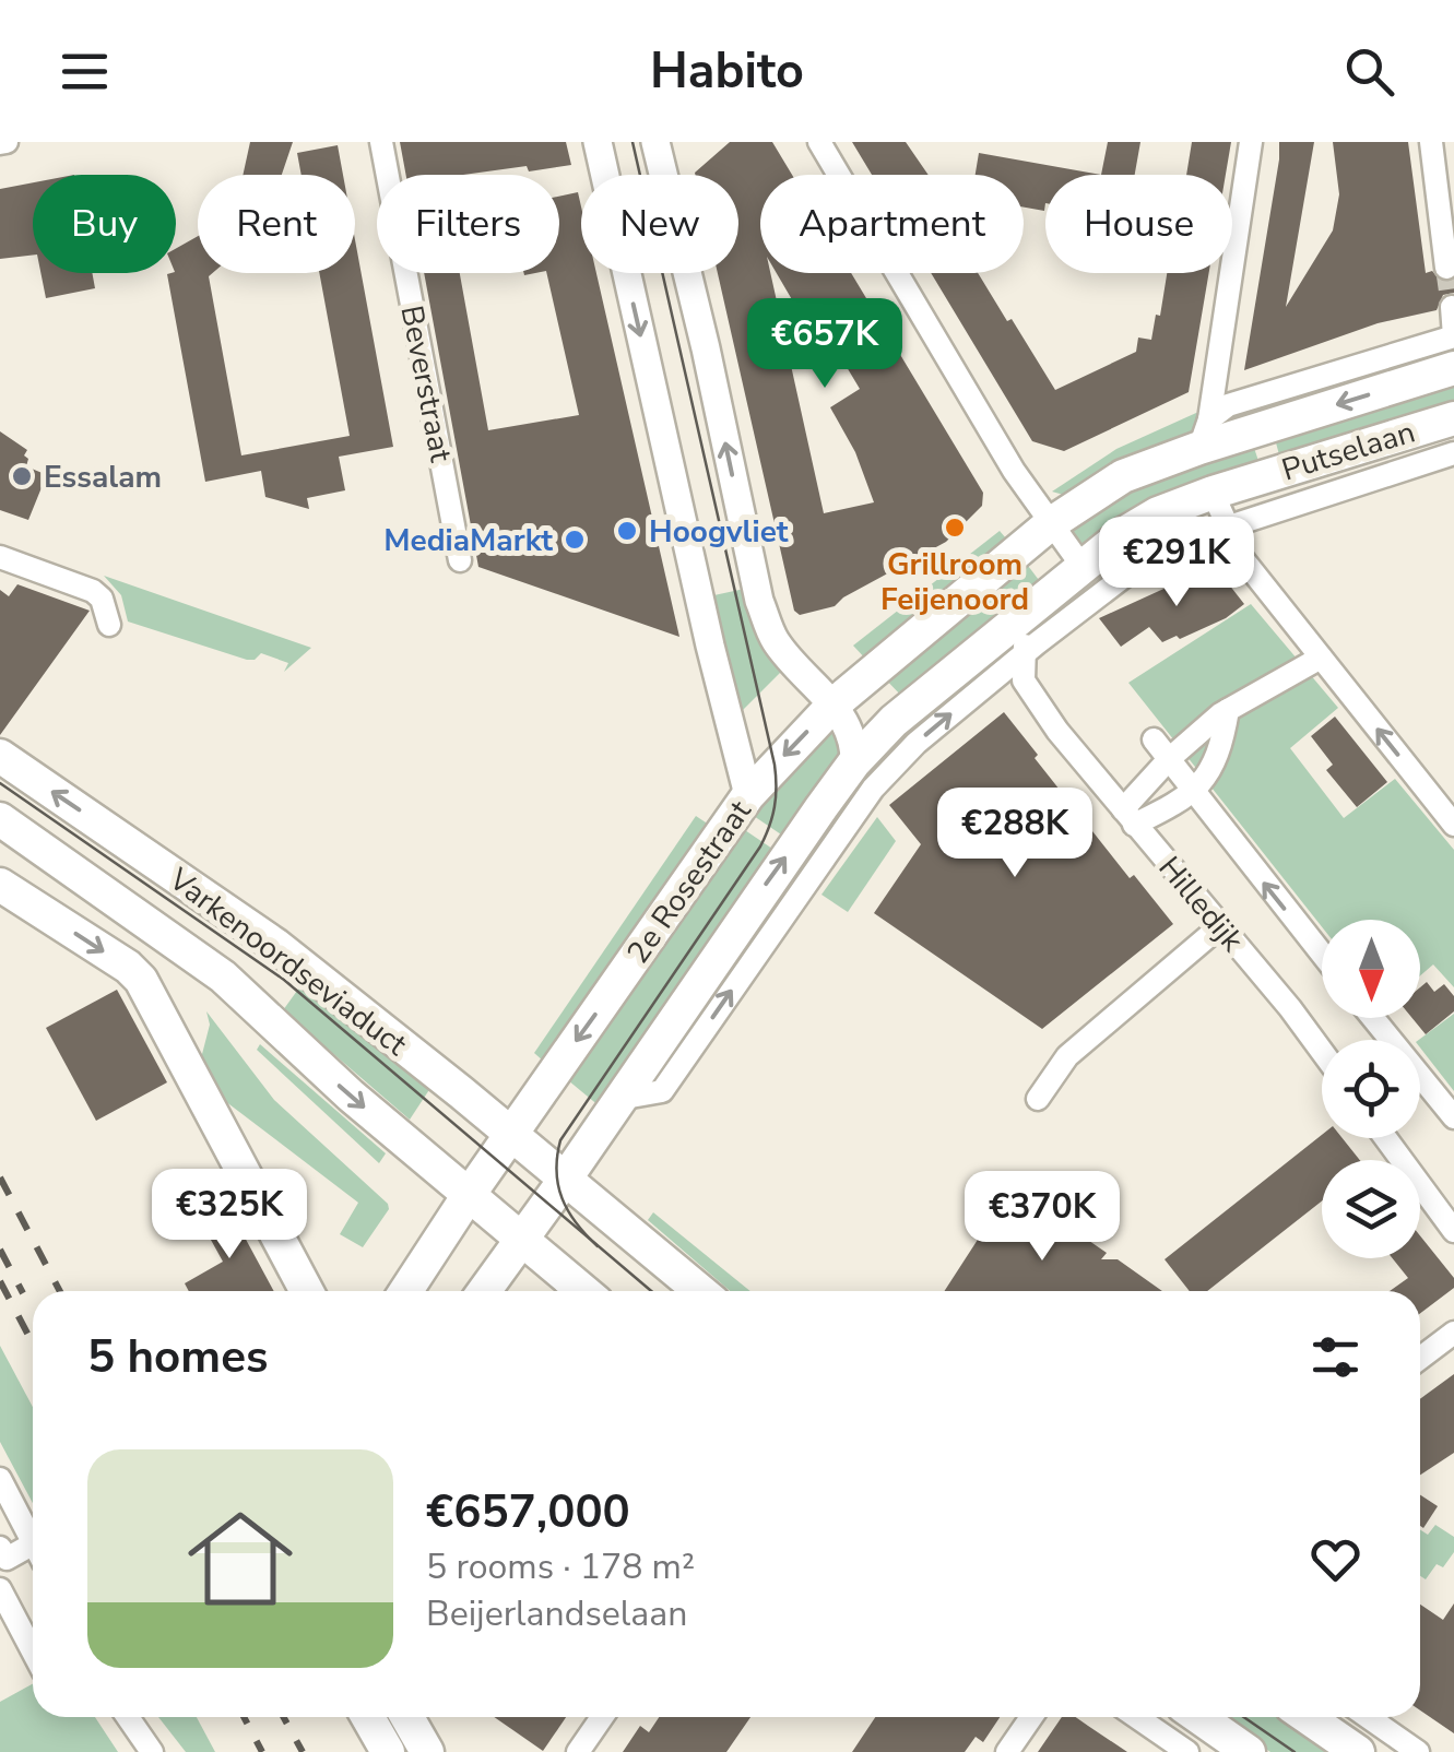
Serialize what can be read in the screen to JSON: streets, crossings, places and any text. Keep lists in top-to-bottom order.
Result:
{
  "streets": {
    "main road": ["Putselaan", "2e Rosestraat", "Varkenoordseviaduct"],
    "street": ["Beverstraat", "Hilledijk"]
  },
  "crossings": [
    ["Putselaan", "2e Rosestraat"],
    ["Putselaan", "Hilledijk"],
    ["2e Rosestraat", "Varkenoordseviaduct"]
  ],
  "places": [
    "Essalam",
    "Grillroom Feijenoord",
    "Hoogvliet",
    "MediaMarkt"
  ],
  "north": "bottom",
  "page": {
    "header": "Habito",
    "chip": [
      "Buy",
      "Rent",
      "Filters",
      "New",
      "Apartment",
      "House"
    ],
    "price": [
      "€657K",
      "€291K",
      "€288K",
      "€325K",
      "€370K"
    ],
    "heading": "5 homes",
    "list": [
      {
        "name": "€657,000",
        "note": "5 rooms · 178 m² · Beijerlandselaan"
      }
    ]
  }
}
